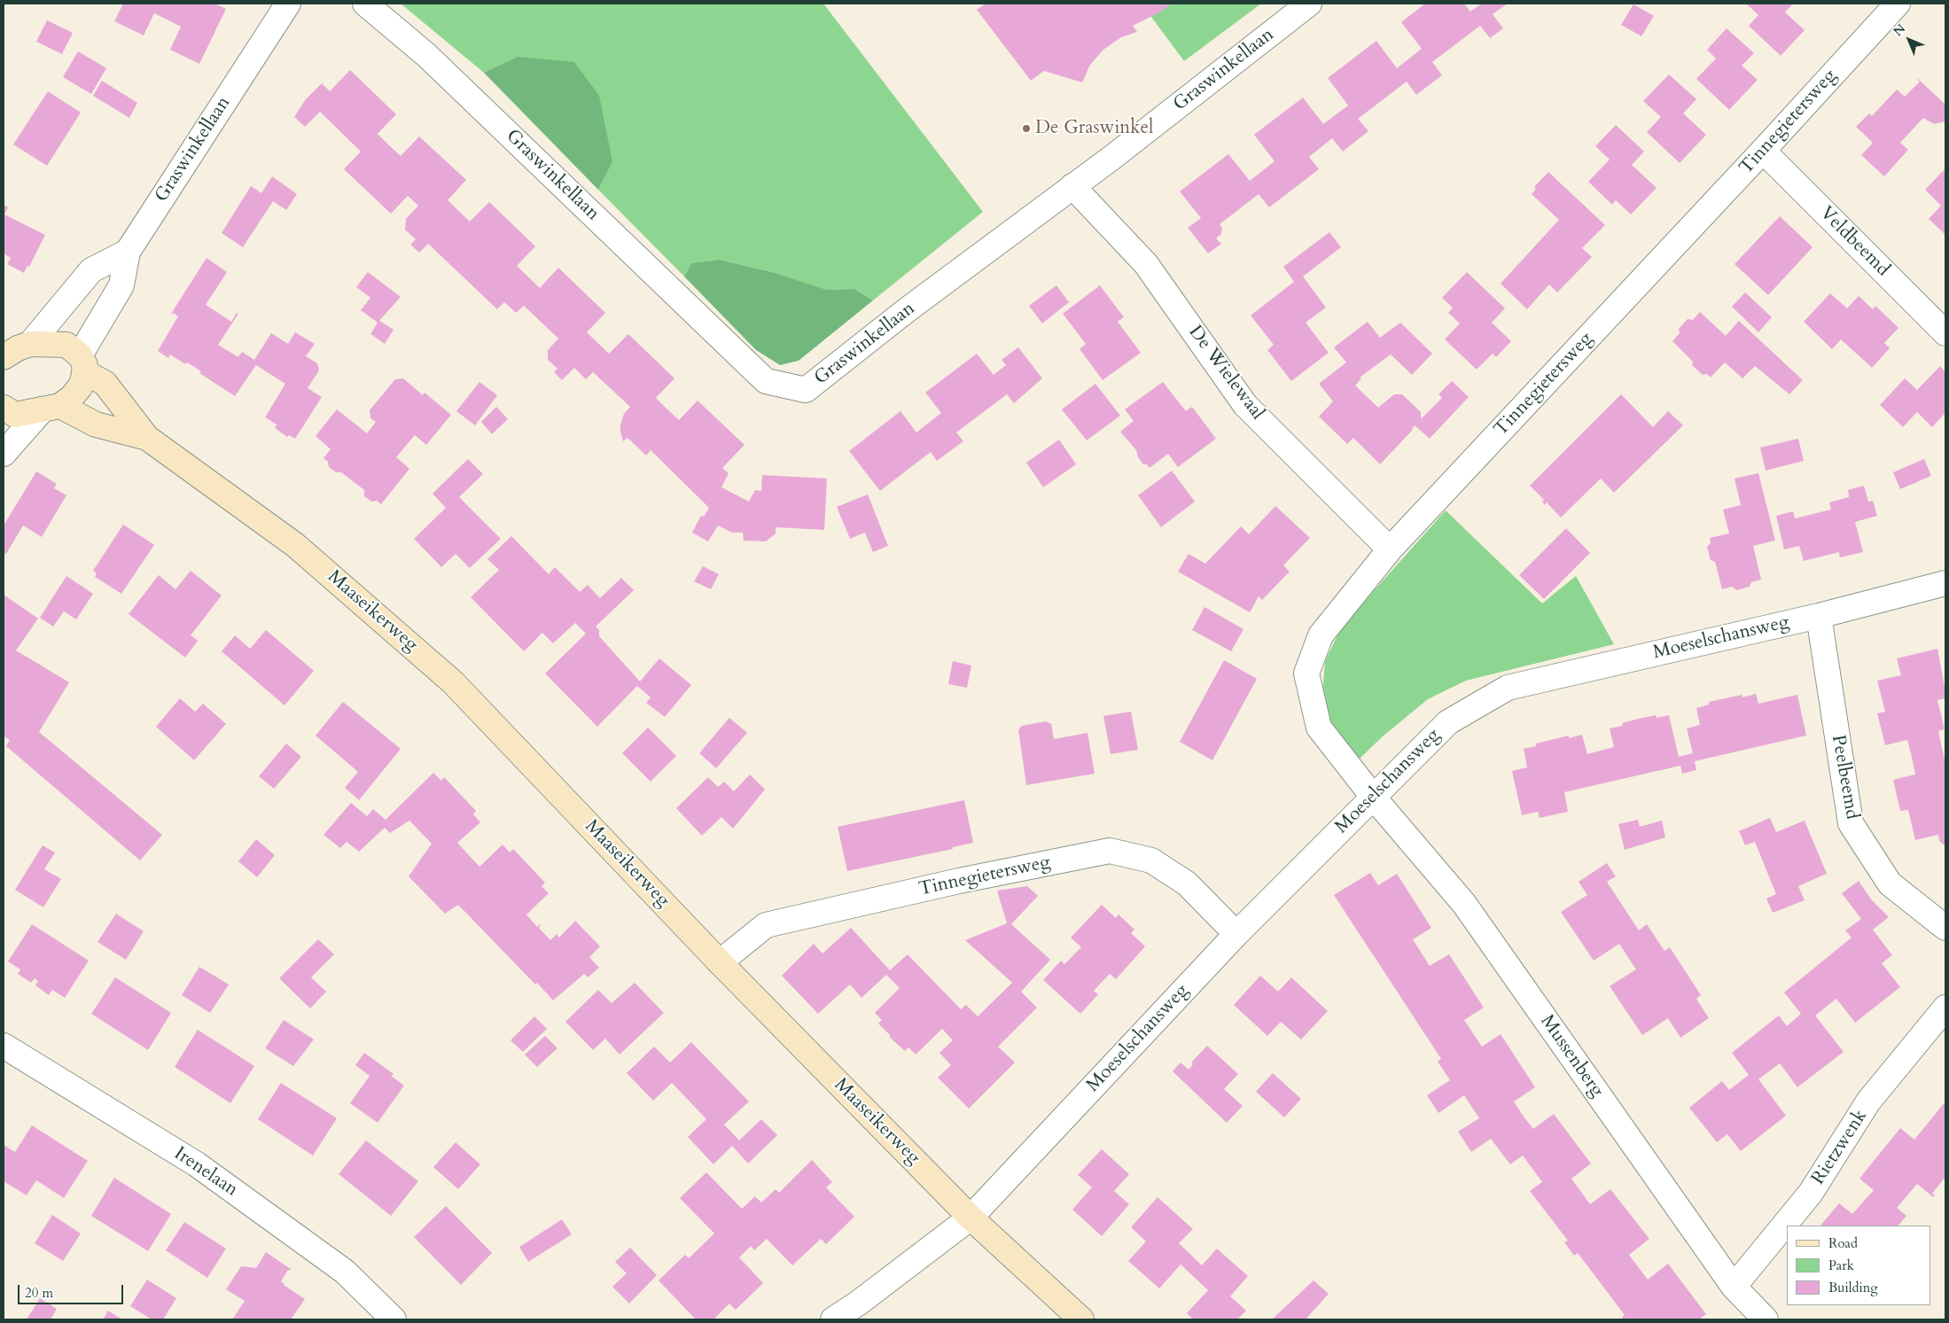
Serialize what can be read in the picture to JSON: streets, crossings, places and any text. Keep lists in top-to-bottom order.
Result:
{
  "streets": {
    "street": [
      "Graswinkellaan",
      "Tinnegietersweg",
      "Veldbeemd",
      "De Wielewaal",
      "Maaseikerweg",
      "Moeselschansweg",
      "Peelbeemd",
      "Mussenberg",
      "Rietzwenk",
      "Irenelaan"
    ]
  },
  "crossings": [
    ["Graswinkellaan", "De Wielewaal"],
    ["Graswinkellaan", "Maaseikerweg"],
    ["Tinnegietersweg", "Veldbeemd"],
    ["Tinnegietersweg", "De Wielewaal"],
    ["Tinnegietersweg", "Maaseikerweg"],
    ["Tinnegietersweg", "Moeselschansweg"],
    ["Tinnegietersweg", "Mussenberg"],
    ["Maaseikerweg", "Moeselschansweg"],
    ["Moeselschansweg", "Peelbeemd"],
    ["Moeselschansweg", "Mussenberg"],
    ["Mussenberg", "Rietzwenk"]
  ],
  "places": ["De Graswinkel"],
  "legend": ["Road", "Park", "Building"],
  "scale_bar": "20 m",
  "north": "top left"
}
